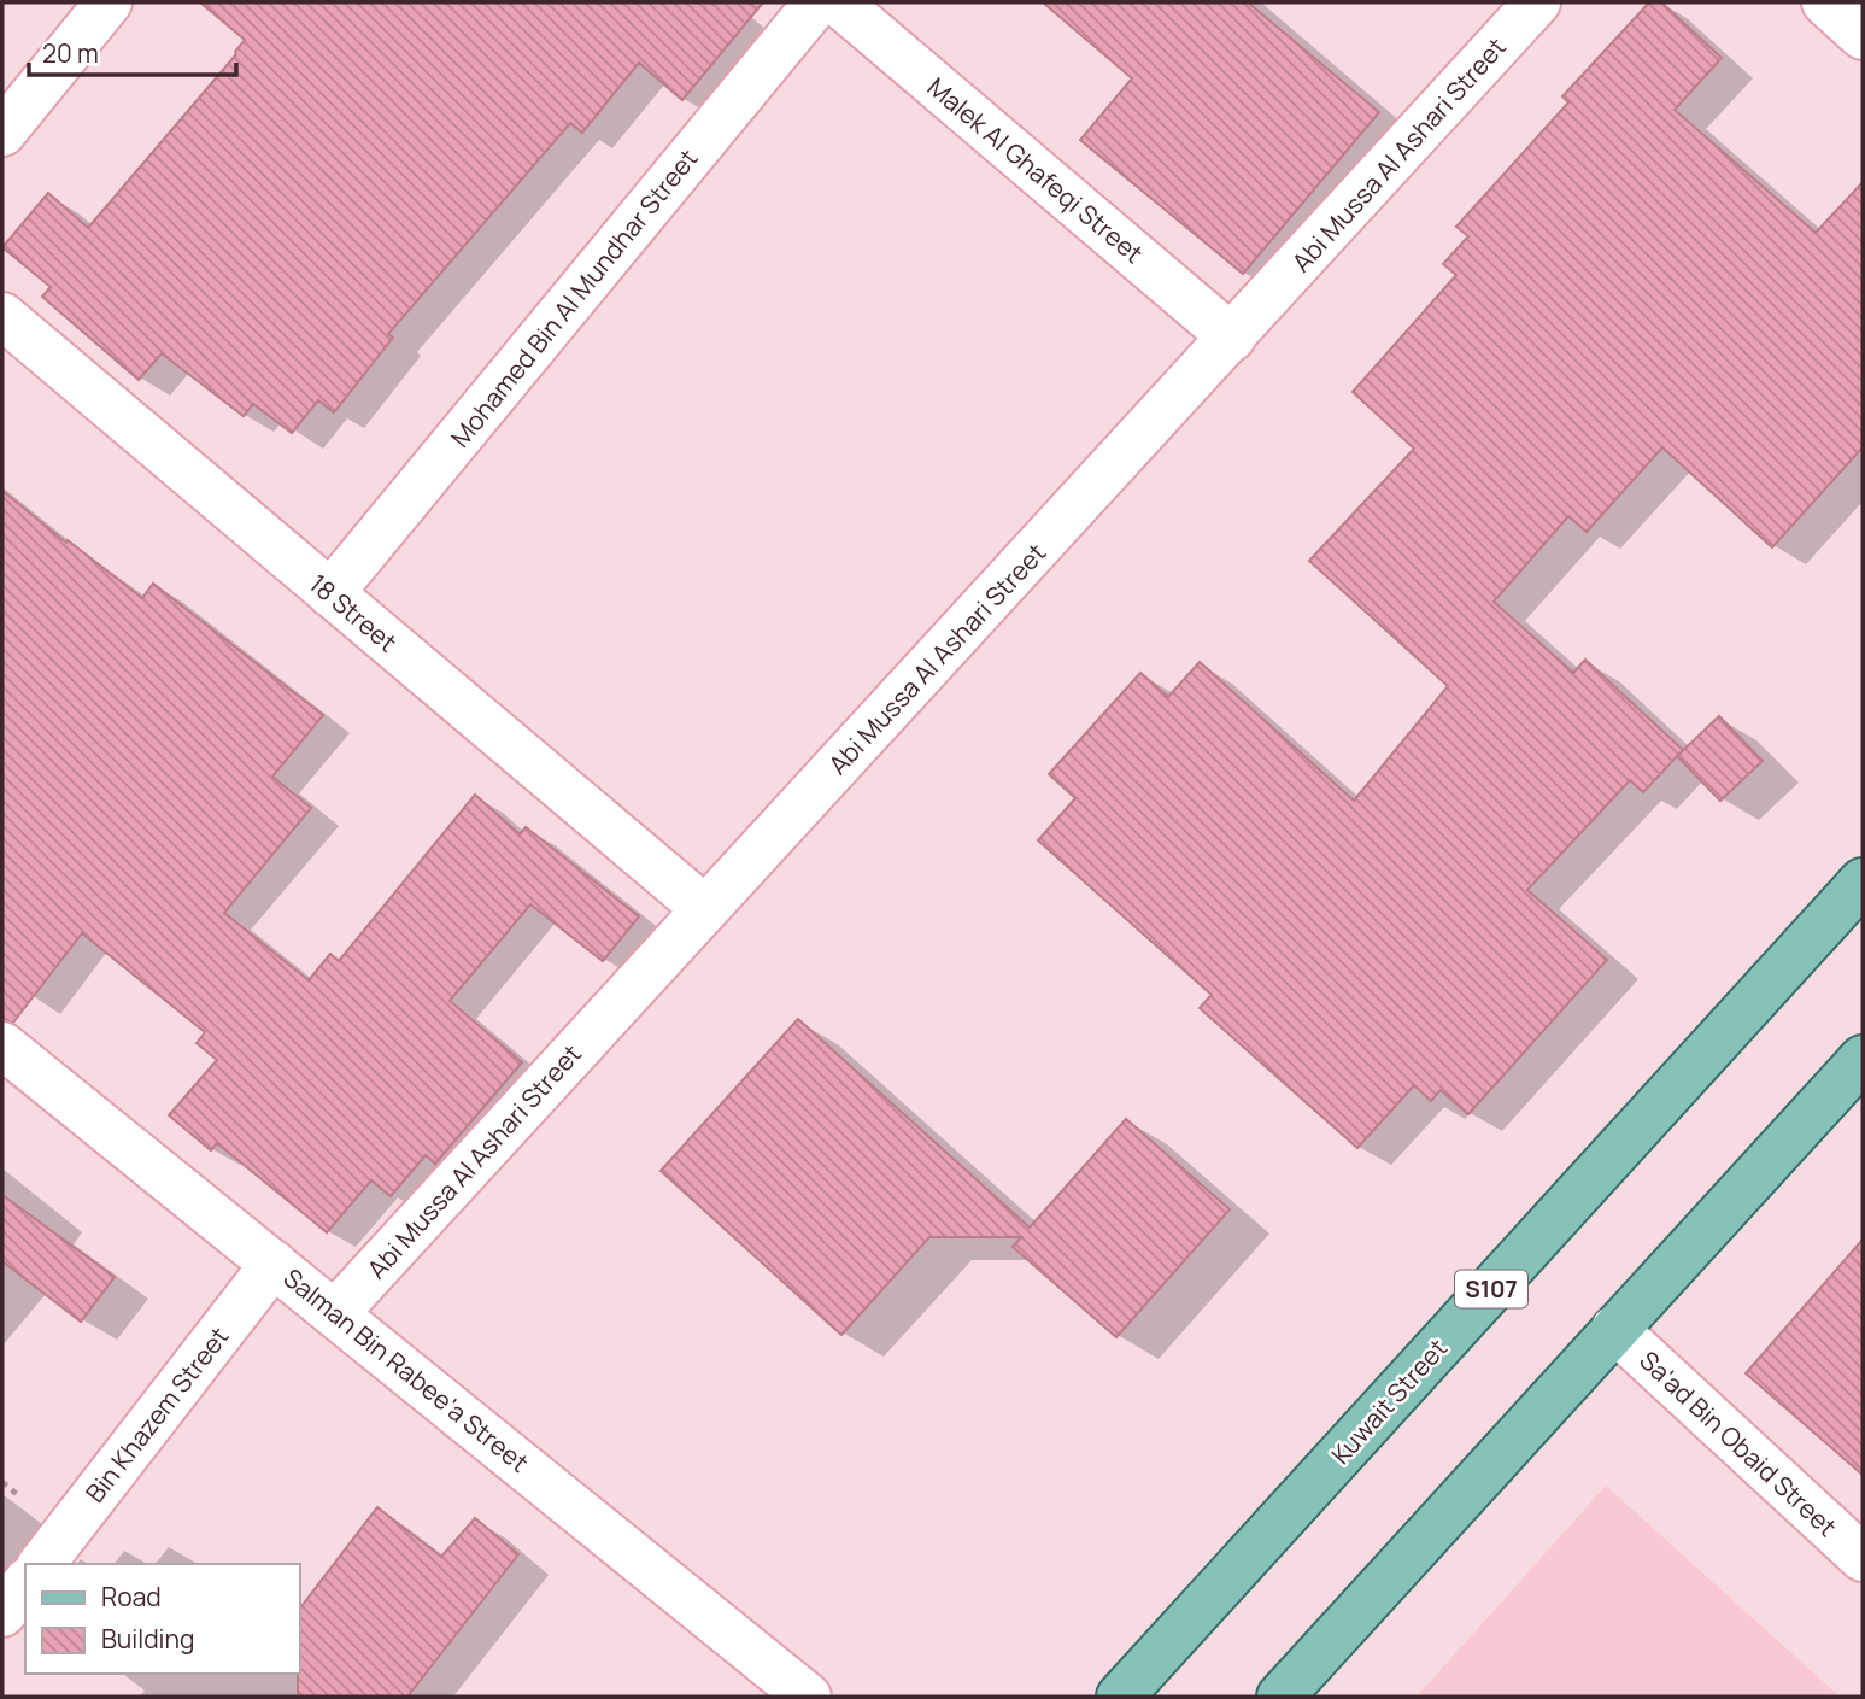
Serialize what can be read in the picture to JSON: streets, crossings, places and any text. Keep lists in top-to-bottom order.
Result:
{
  "streets": {
    "main road": ["S107", "Kuwait Street"],
    "street": [
      "Abi Mussa Al Ashari Street",
      "Malek Al Ghafeqi Street",
      "Mohamed Bin Al Mundhar Street",
      "18 Street",
      "Salman Bin Rabee'a Street",
      "Bin Khazem Street",
      "Sa'ad Bin Obaid Street"
    ]
  },
  "crossings": [
    ["Abi Mussa Al Ashari Street", "Malek Al Ghafeqi Street"],
    ["Abi Mussa Al Ashari Street", "18 Street"],
    ["Abi Mussa Al Ashari Street", "Salman Bin Rabee'a Street"],
    ["Mohamed Bin Al Mundhar Street", "18 Street"],
    ["Salman Bin Rabee'a Street", "Bin Khazem Street"]
  ],
  "legend": ["Road", "Building"],
  "scale_bar": "20 m"
}
